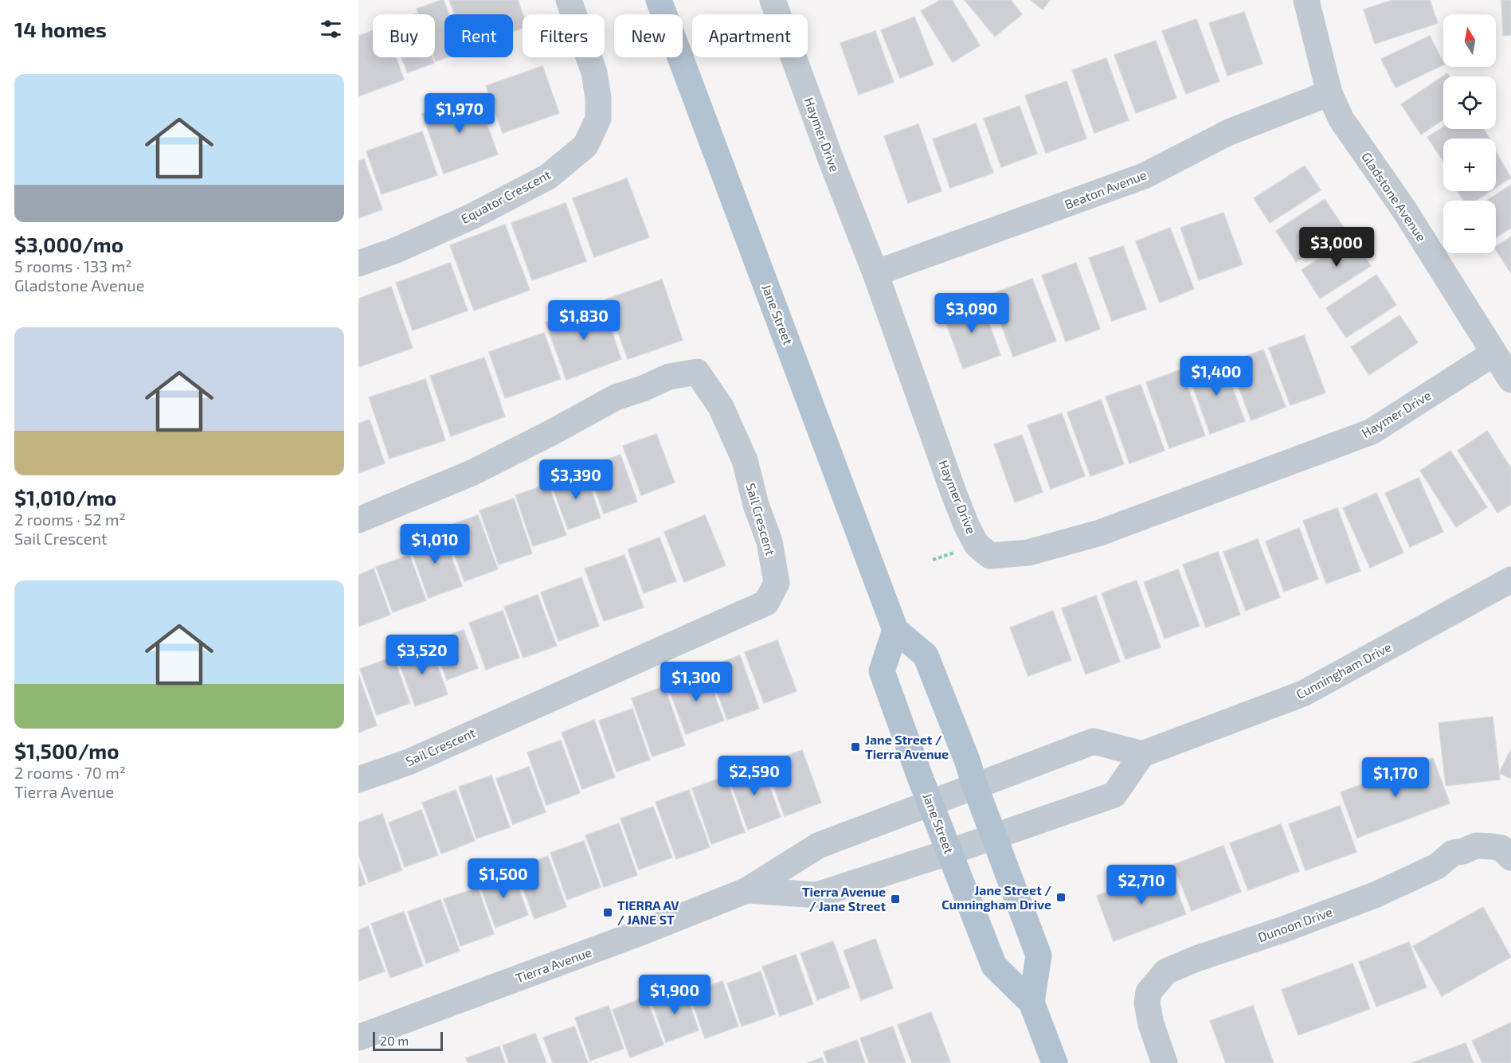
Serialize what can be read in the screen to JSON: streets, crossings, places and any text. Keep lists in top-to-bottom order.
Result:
{
  "streets": {
    "main road": ["Jane Street"],
    "street": [
      "Haymer Drive",
      "Beaton Avenue",
      "Equator Crescent",
      "Gladstone Avenue",
      "Sail Crescent",
      "Cunningham Drive",
      "Dunoon Drive",
      "Tierra Avenue"
    ]
  },
  "crossings": [
    ["Haymer Drive", "Beaton Avenue"],
    ["Haymer Drive", "Gladstone Avenue"],
    ["Beaton Avenue", "Gladstone Avenue"],
    ["Jane Street", "Tierra Avenue"]
  ],
  "places": {
    "transit": [
      "Jane Street / Tierra Avenue",
      "Jane Street / Cunningham Drive",
      "Tierra Avenue / Jane Street",
      "TIERRA AV / JANE ST"
    ]
  },
  "scale_bar": "20 m",
  "north": "top",
  "page": {
    "heading": "14 homes",
    "map_buttons": ["+", "−"],
    "chip": [
      "Buy",
      "Rent",
      "Filters",
      "New",
      "Apartment"
    ],
    "list": [
      {
        "name": "$3,000/mo",
        "note": "5 rooms · 133 m² · Gladstone Avenue"
      },
      {
        "name": "$1,010/mo",
        "note": "2 rooms · 52 m² · Sail Crescent"
      },
      {
        "name": "$1,500/mo",
        "note": "2 rooms · 70 m² · Tierra Avenue"
      }
    ],
    "price": [
      "$1,970",
      "$3,000",
      "$3,090",
      "$1,830",
      "$1,400",
      "$3,390",
      "$1,010",
      "$3,520",
      "$1,300",
      "$2,590",
      "$1,170",
      "$1,500",
      "$2,710",
      "$1,900"
    ],
    "scale": "20 m"
  }
}
